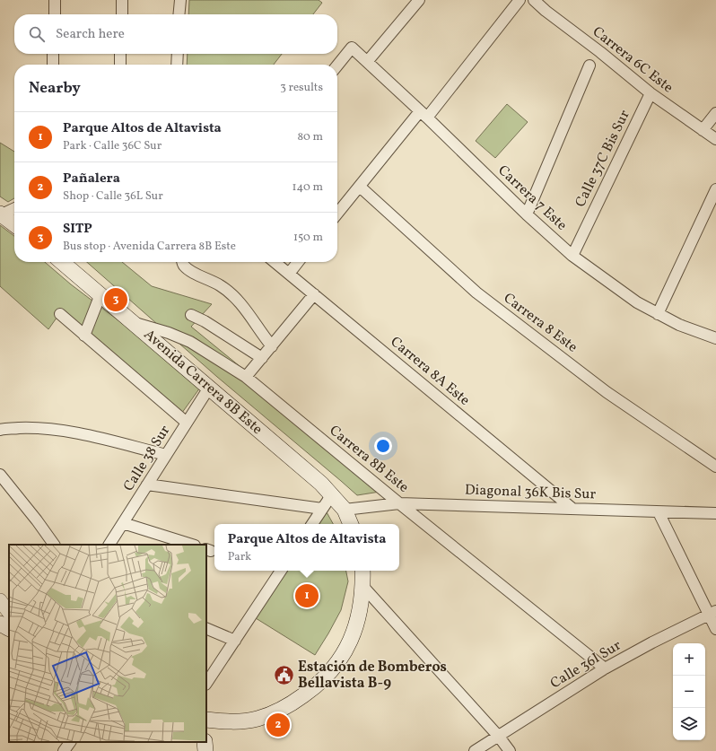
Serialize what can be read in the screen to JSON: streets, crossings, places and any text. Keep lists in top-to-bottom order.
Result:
{
  "streets": {
    "main road": ["Avenida Carrera 8B Este"],
    "street": [
      "Carrera 6C Este",
      "Calle 37C Bis Sur",
      "Carrera 7 Este",
      "Carrera 8 Este",
      "Carrera 8A Este",
      "Calle 38 Sur",
      "Carrera 8B Este",
      "Diagonal 36K Bis Sur",
      "Calle 36I Sur"
    ]
  },
  "crossings": [
    ["Carrera 6C Este", "Calle 37C Bis Sur"],
    ["Calle 37C Bis Sur", "Carrera 7 Este"],
    ["Carrera 8A Este", "Diagonal 36K Bis Sur"],
    ["Avenida Carrera 8B Este", "Calle 38 Sur"],
    ["Avenida Carrera 8B Este", "Carrera 8B Este"],
    ["Avenida Carrera 8B Este", "Diagonal 36K Bis Sur"],
    ["Carrera 8B Este", "Diagonal 36K Bis Sur"],
    ["Carrera 8B Este", "Calle 36I Sur"]
  ],
  "places": {
    "public building": ["Estación de Bomberos Bellavista B-9"]
  },
  "page": {
    "search": "Search here",
    "heading": ["Nearby", "3 results"],
    "list": [
      {
        "mark": "1",
        "name": "Parque Altos de Altavista",
        "note": "Park · Calle 36C Sur",
        "value": "80 m"
      },
      {
        "mark": "2",
        "name": "Pañalera",
        "note": "Shop · Calle 36L Sur",
        "value": "140 m"
      },
      {
        "mark": "3",
        "name": "SITP",
        "note": "Bus stop · Avenida Carrera 8B Este",
        "value": "150 m"
      }
    ],
    "pins": ["3", "1", "2"],
    "popup": ["Parque Altos de Altavista", "Park"],
    "map_buttons": ["+", "−"]
  }
}
